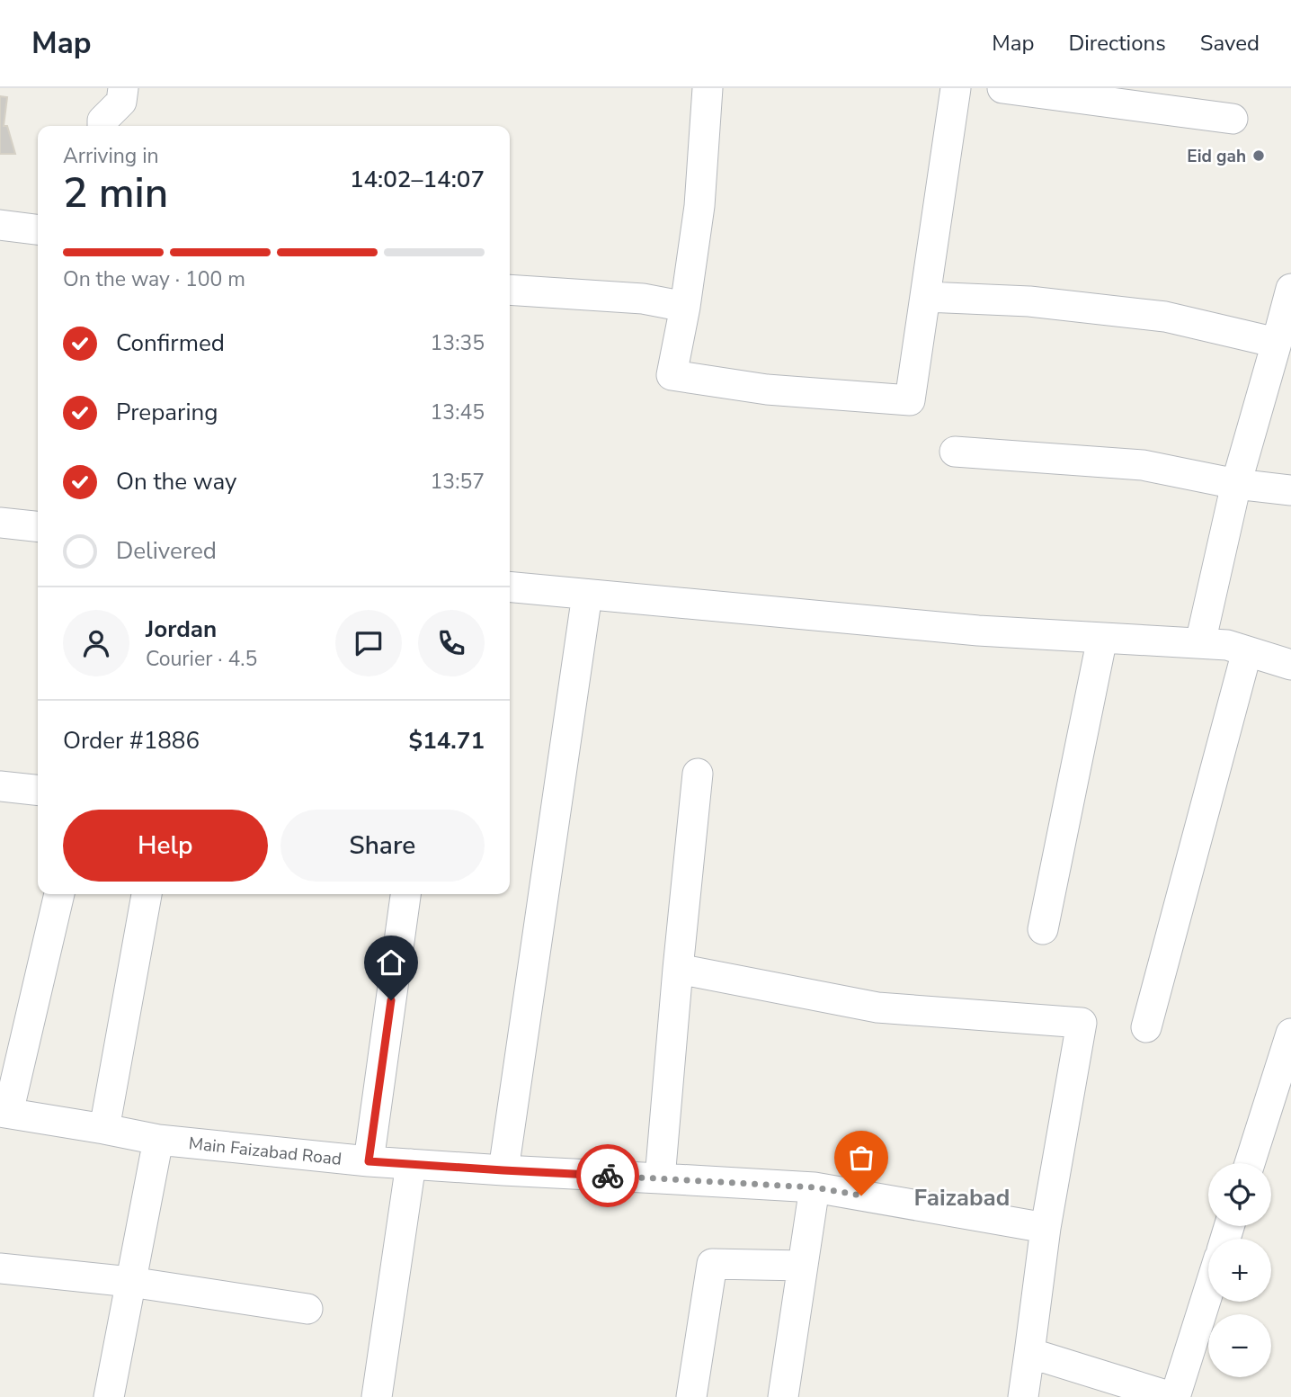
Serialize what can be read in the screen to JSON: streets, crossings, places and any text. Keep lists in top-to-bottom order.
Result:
{
  "streets": {
    "street": ["Main Faizabad Road"]
  },
  "districts": ["Faizabad"],
  "places": ["Eid gah"],
  "page": {
    "header": "Map",
    "nav": ["Map", "Directions", "Saved"],
    "heading": ["2 min", "Arriving in", "14:02–14:07"],
    "panel": [
      "Jordan",
      "Courier · 4.5",
      "Order #1886",
      "$14.71"
    ],
    "bar": "On the way · 100 m",
    "list": [
      ["Confirmed", "13:35"],
      ["Preparing", "13:45"],
      ["On the way", "13:57"],
      "Delivered"
    ],
    "buttons": ["Help", "Share"],
    "map_buttons": ["+", "−"]
  }
}
